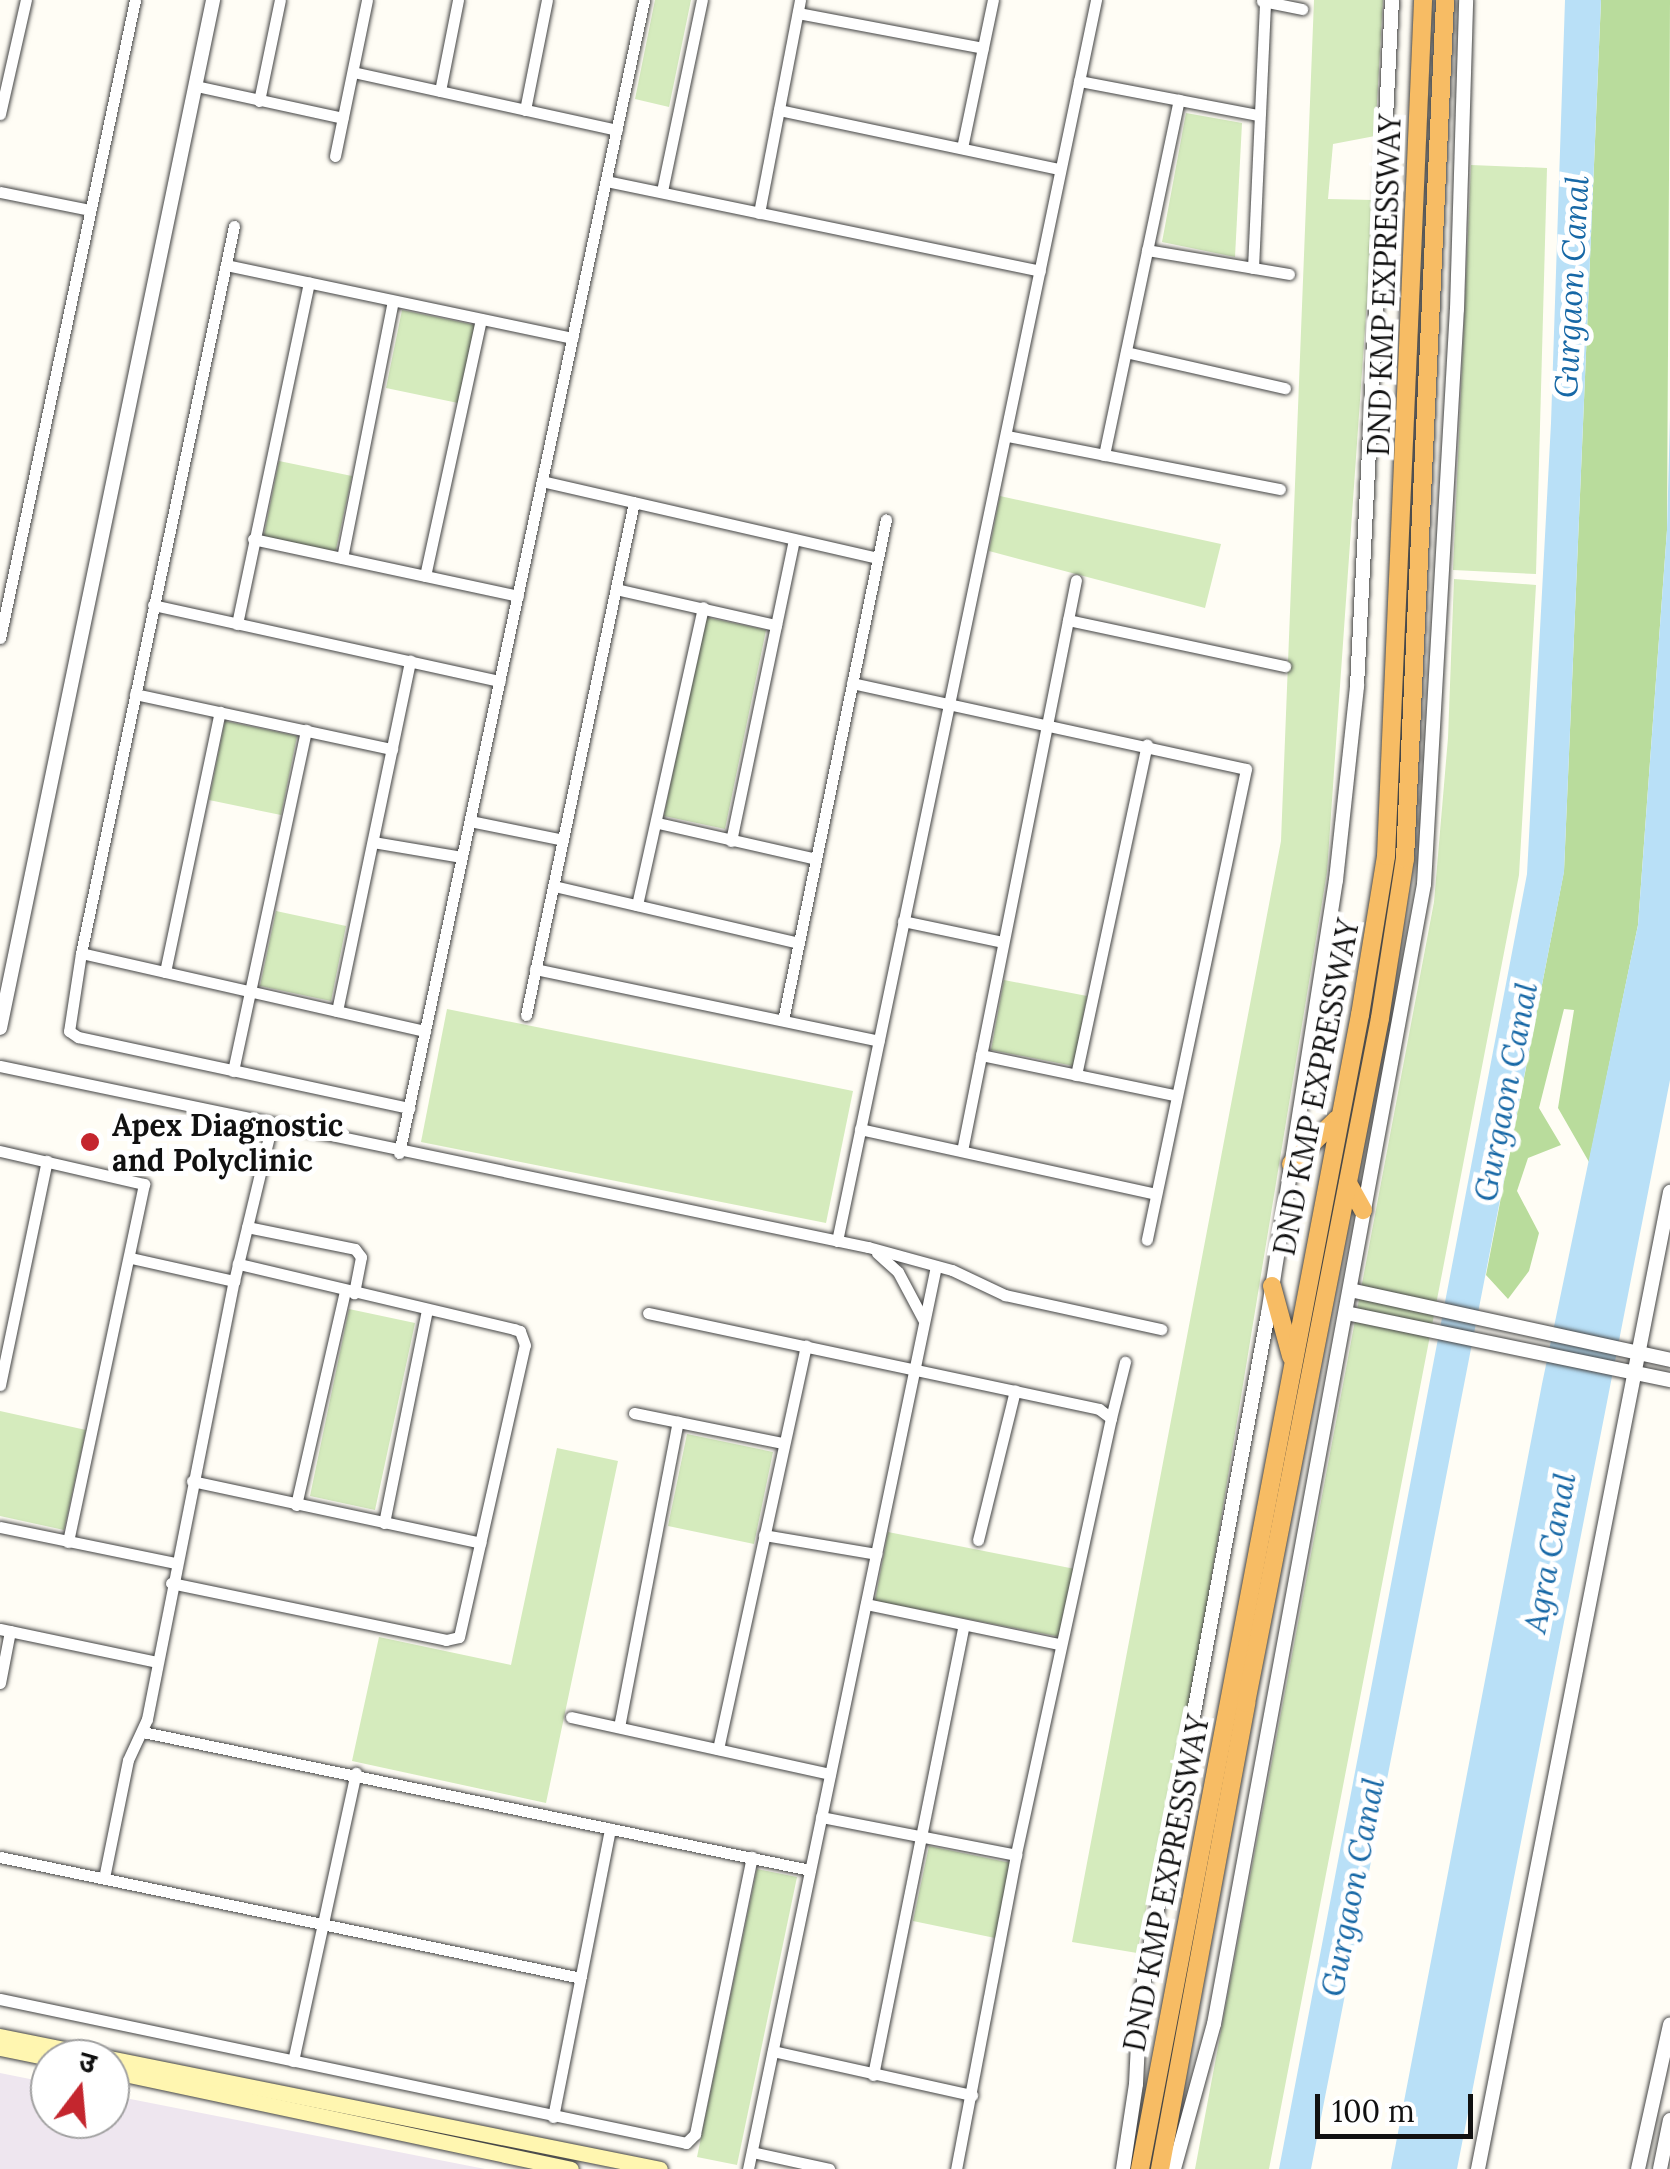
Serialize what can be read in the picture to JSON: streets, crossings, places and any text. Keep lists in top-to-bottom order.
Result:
{
  "streets": {
    "highway": ["DND KMP EXPRESSWAY"]
  },
  "water": ["Gurgaon Canal", "Agra Canal"],
  "places": ["Apex Diagnostic and Polyclinic"],
  "scale_bar": "100 m",
  "north": "top"
}
